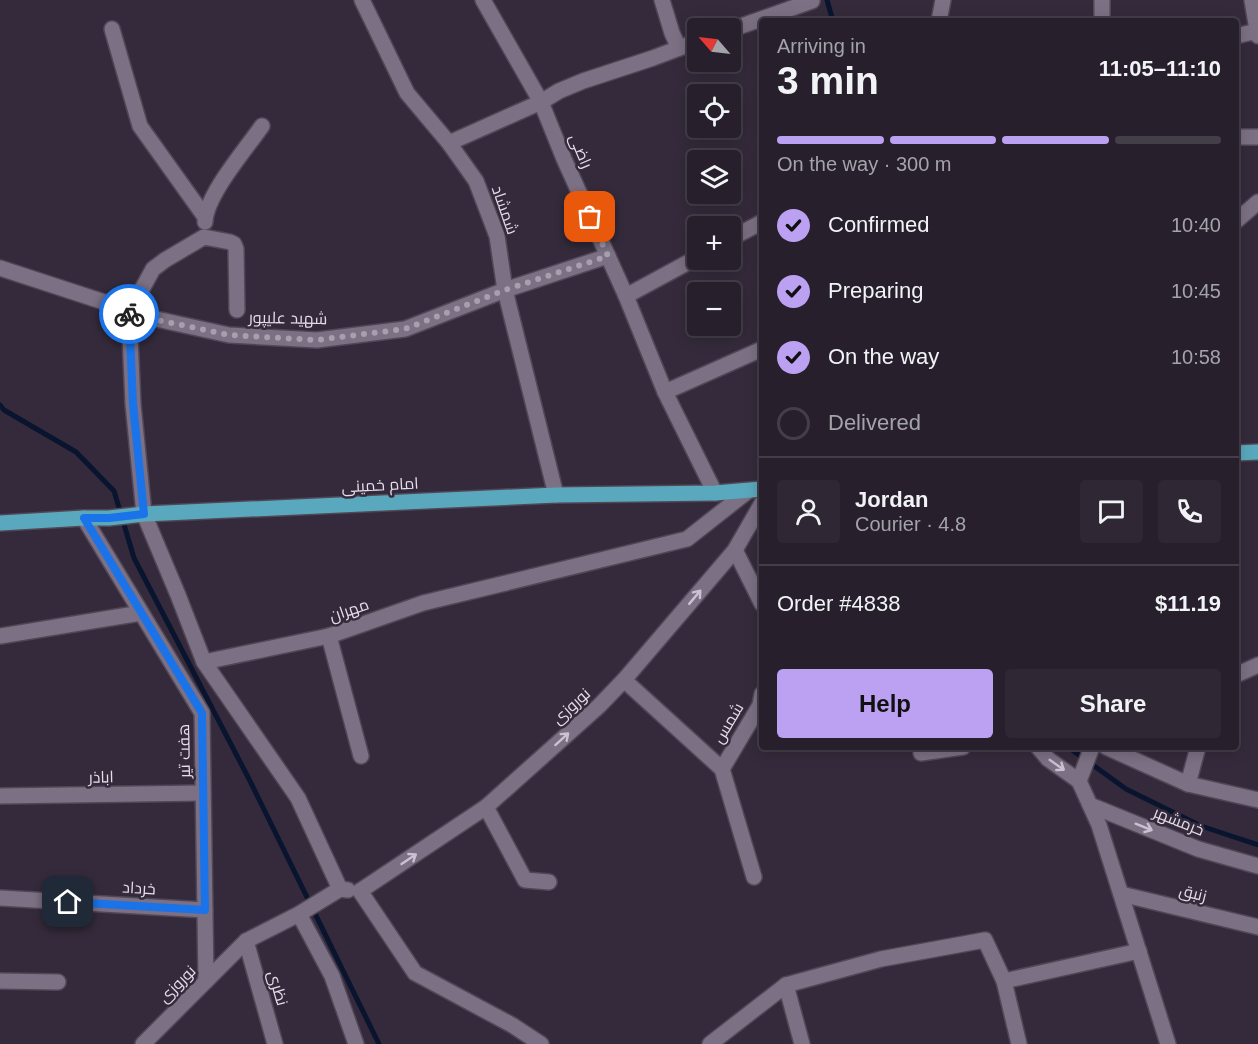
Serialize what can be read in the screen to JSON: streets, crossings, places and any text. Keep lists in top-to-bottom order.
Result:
{
  "streets": {
    "main road": ["امام خمینی"],
    "street": [
      "راضی",
      "شمشاد",
      "شهید علیپور",
      "مهران",
      "نوروزی",
      "شمس",
      "هفت تیر",
      "اباذر",
      "خرمشهر",
      "خرداد",
      "زنبق",
      "نظری"
    ]
  },
  "crossings": [
    ["راضی", "شهید علیپور"],
    ["راضی", "امام خمینی"],
    ["شمشاد", "شهید علیپور"],
    ["شمشاد", "امام خمینی"],
    ["امام خمینی", "مهران"],
    ["امام خمینی", "هفت تیر"],
    ["نوروزی", "هفت تیر"],
    ["نوروزی", "نظری"],
    ["هفت تیر", "اباذر"],
    ["هفت تیر", "خرداد"]
  ],
  "one_way": ["نوروزی"],
  "north": "top left",
  "page": {
    "map_buttons": ["+", "−"],
    "heading": ["3 min", "Arriving in", "11:05–11:10"],
    "panel": [
      "Jordan",
      "Courier · 4.8",
      "Order #4838",
      "$11.19"
    ],
    "bar": "On the way · 300 m",
    "list": [
      ["Confirmed", "10:40"],
      ["Preparing", "10:45"],
      ["On the way", "10:58"],
      "Delivered"
    ],
    "buttons": ["Help", "Share"]
  }
}
